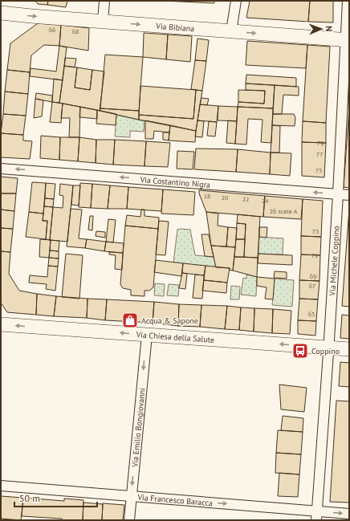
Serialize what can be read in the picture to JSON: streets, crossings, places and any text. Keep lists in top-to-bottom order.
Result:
{
  "streets": {
    "street": [
      "Via Bibiana",
      "Via Costantino Nigra",
      "Via Michele Coppino",
      "Via Chiesa della Salute",
      "Via Emilio Bongiovanni",
      "Via Francesco Baracca"
    ]
  },
  "crossings": [
    ["Via Bibiana", "Via Michele Coppino"],
    ["Via Costantino Nigra", "Via Michele Coppino"],
    ["Via Michele Coppino", "Via Chiesa della Salute"],
    ["Via Michele Coppino", "Via Francesco Baracca"],
    ["Via Chiesa della Salute", "Via Emilio Bongiovanni"],
    ["Via Emilio Bongiovanni", "Via Francesco Baracca"]
  ],
  "one_way": [
    "Via Bibiana",
    "Via Costantino Nigra",
    "Via Chiesa della Salute",
    "Via Emilio Bongiovanni",
    "Via Francesco Baracca"
  ],
  "places": {
    "shop": ["Acqua & Sapone"],
    "bus stop": ["Coppino"]
  },
  "house_numbers": [
    "66",
    "68",
    "79",
    "77",
    "75",
    "18",
    "20",
    "22",
    "24",
    "26 scala A",
    "73",
    "71",
    "69",
    "67",
    "65"
  ],
  "scale_bar": "50 m",
  "north": "right"
}
